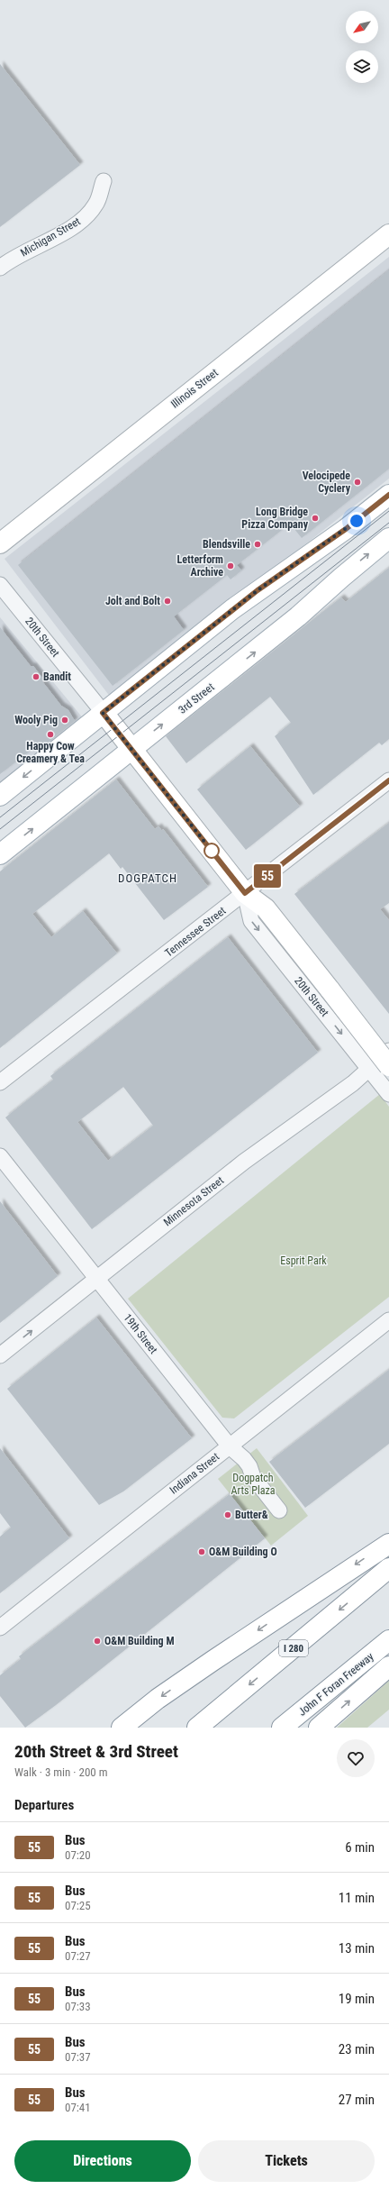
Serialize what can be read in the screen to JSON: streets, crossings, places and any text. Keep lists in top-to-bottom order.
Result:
{
  "streets": {
    "main road": [
      "Illinois Street",
      "20th Street",
      "3rd Street",
      "I 280",
      "John F Foran Freeway"
    ],
    "street": [
      "Michigan Street",
      "Tennessee Street",
      "Minnesota Street",
      "19th Street",
      "Indiana Street"
    ]
  },
  "crossings": [
    ["20th Street", "3rd Street"],
    ["20th Street", "Tennessee Street"],
    ["20th Street", "Minnesota Street"],
    ["Minnesota Street", "19th Street"],
    ["19th Street", "Indiana Street"]
  ],
  "districts": ["DOGPATCH"],
  "parks": ["Esprit Park", "Dogpatch Arts Plaza"],
  "places": [
    "Velocipede Cyclery",
    "Long Bridge Pizza Company",
    "Blendsville",
    "Letterform Archive",
    "Jolt and Bolt",
    "Bandit",
    "Wooly Pig",
    "Happy Cow Creamery & Tea",
    "Butter&",
    "O&M Building O",
    "O&M Building M"
  ],
  "lines": ["bus line 55"],
  "north": "bottom left",
  "page": {
    "on_map": "55",
    "heading": [
      ["20th Street & 3rd Street", "Walk · 3 min · 200 m"],
      "Departures"
    ],
    "list": [
      {
        "mark": "55",
        "name": "Bus",
        "note": "07:20",
        "value": "6 min"
      },
      {
        "mark": "55",
        "name": "Bus",
        "note": "07:25",
        "value": "11 min"
      },
      {
        "mark": "55",
        "name": "Bus",
        "note": "07:27",
        "value": "13 min"
      },
      {
        "mark": "55",
        "name": "Bus",
        "note": "07:33",
        "value": "19 min"
      },
      {
        "mark": "55",
        "name": "Bus",
        "note": "07:37",
        "value": "23 min"
      },
      {
        "mark": "55",
        "name": "Bus",
        "note": "07:41",
        "value": "27 min"
      }
    ],
    "buttons": ["Directions", "Tickets"]
  }
}
